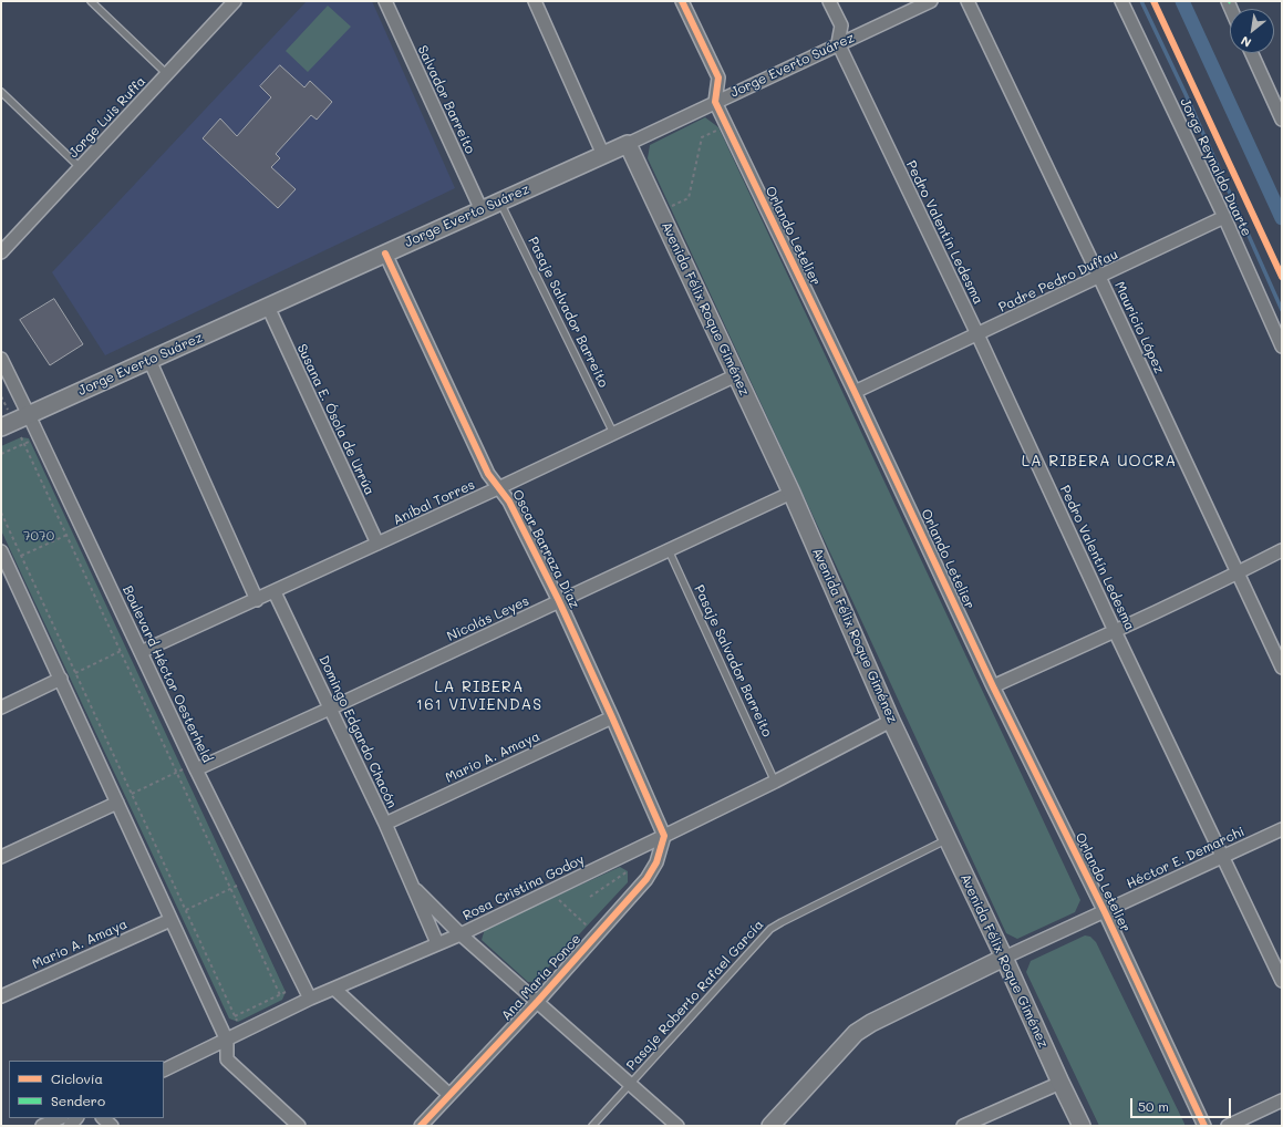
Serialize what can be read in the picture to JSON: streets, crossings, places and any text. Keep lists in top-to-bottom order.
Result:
{
  "streets": {
    "street": [
      "Jorge Everto Suárez",
      "Salvador Barreito",
      "Jorge Luis Ruffa",
      "Jorge Reynaldo Duarte",
      "Pedro Valentín Ledesma",
      "Orlando Letelier",
      "Padre Pedro Duffau",
      "Avenida Félix Roque Giménez",
      "Mauricio López",
      "Susana E. Ósola de Urrúa",
      "Aníbal Torres",
      "Oscar Barraza Díaz",
      "Nicolás Leyes",
      "Boulevard Héctor Oesterheld",
      "Domingo Edgardo Chacón",
      "Mario A. Amaya",
      "Héctor E. Demarchi",
      "Rosa Cristina Godoy",
      "Ana María Ponce"
    ],
    "lane": ["Pasaje Salvador Barreito", "Pasaje Roberto Rafael García"]
  },
  "crossings": [
    ["Jorge Everto Suárez", "Salvador Barreito"],
    ["Jorge Everto Suárez", "Pedro Valentín Ledesma"],
    ["Jorge Everto Suárez", "Orlando Letelier"],
    ["Jorge Everto Suárez", "Avenida Félix Roque Giménez"],
    ["Jorge Everto Suárez", "Pasaje Salvador Barreito"],
    ["Jorge Everto Suárez", "Susana E. Ósola de Urrúa"],
    ["Jorge Everto Suárez", "Oscar Barraza Díaz"],
    ["Jorge Everto Suárez", "Boulevard Héctor Oesterheld"],
    ["Jorge Reynaldo Duarte", "Padre Pedro Duffau"],
    ["Pedro Valentín Ledesma", "Padre Pedro Duffau"],
    ["Pedro Valentín Ledesma", "Héctor E. Demarchi"],
    ["Orlando Letelier", "Padre Pedro Duffau"],
    ["Orlando Letelier", "Héctor E. Demarchi"],
    ["Padre Pedro Duffau", "Mauricio López"],
    ["Avenida Félix Roque Giménez", "Aníbal Torres"],
    ["Avenida Félix Roque Giménez", "Nicolás Leyes"],
    ["Avenida Félix Roque Giménez", "Héctor E. Demarchi"],
    ["Avenida Félix Roque Giménez", "Rosa Cristina Godoy"],
    ["Avenida Félix Roque Giménez", "Pasaje Roberto Rafael García"],
    ["Pasaje Salvador Barreito", "Aníbal Torres"],
    ["Pasaje Salvador Barreito", "Nicolás Leyes"],
    ["Pasaje Salvador Barreito", "Rosa Cristina Godoy"],
    ["Susana E. Ósola de Urrúa", "Aníbal Torres"],
    ["Aníbal Torres", "Oscar Barraza Díaz"],
    ["Aníbal Torres", "Boulevard Héctor Oesterheld"],
    ["Aníbal Torres", "Domingo Edgardo Chacón"],
    ["Oscar Barraza Díaz", "Nicolás Leyes"],
    ["Oscar Barraza Díaz", "Mario A. Amaya"],
    ["Oscar Barraza Díaz", "Rosa Cristina Godoy"],
    ["Oscar Barraza Díaz", "Ana María Ponce"],
    ["Nicolás Leyes", "Boulevard Héctor Oesterheld"],
    ["Nicolás Leyes", "Domingo Edgardo Chacón"],
    ["Boulevard Héctor Oesterheld", "Rosa Cristina Godoy"],
    ["Domingo Edgardo Chacón", "Mario A. Amaya"],
    ["Domingo Edgardo Chacón", "Rosa Cristina Godoy"],
    ["Domingo Edgardo Chacón", "Ana María Ponce"],
    ["Domingo Edgardo Chacón", "Pasaje Roberto Rafael García"],
    ["Rosa Cristina Godoy", "Ana María Ponce"]
  ],
  "districts": ["LA RIBERA UOCRA", "LA RIBERA 161 VIVIENDAS"],
  "parks": ["7070"],
  "legend": ["Ciclovía", "Sendero"],
  "scale_bar": "50 m",
  "north": "bottom left"
}
